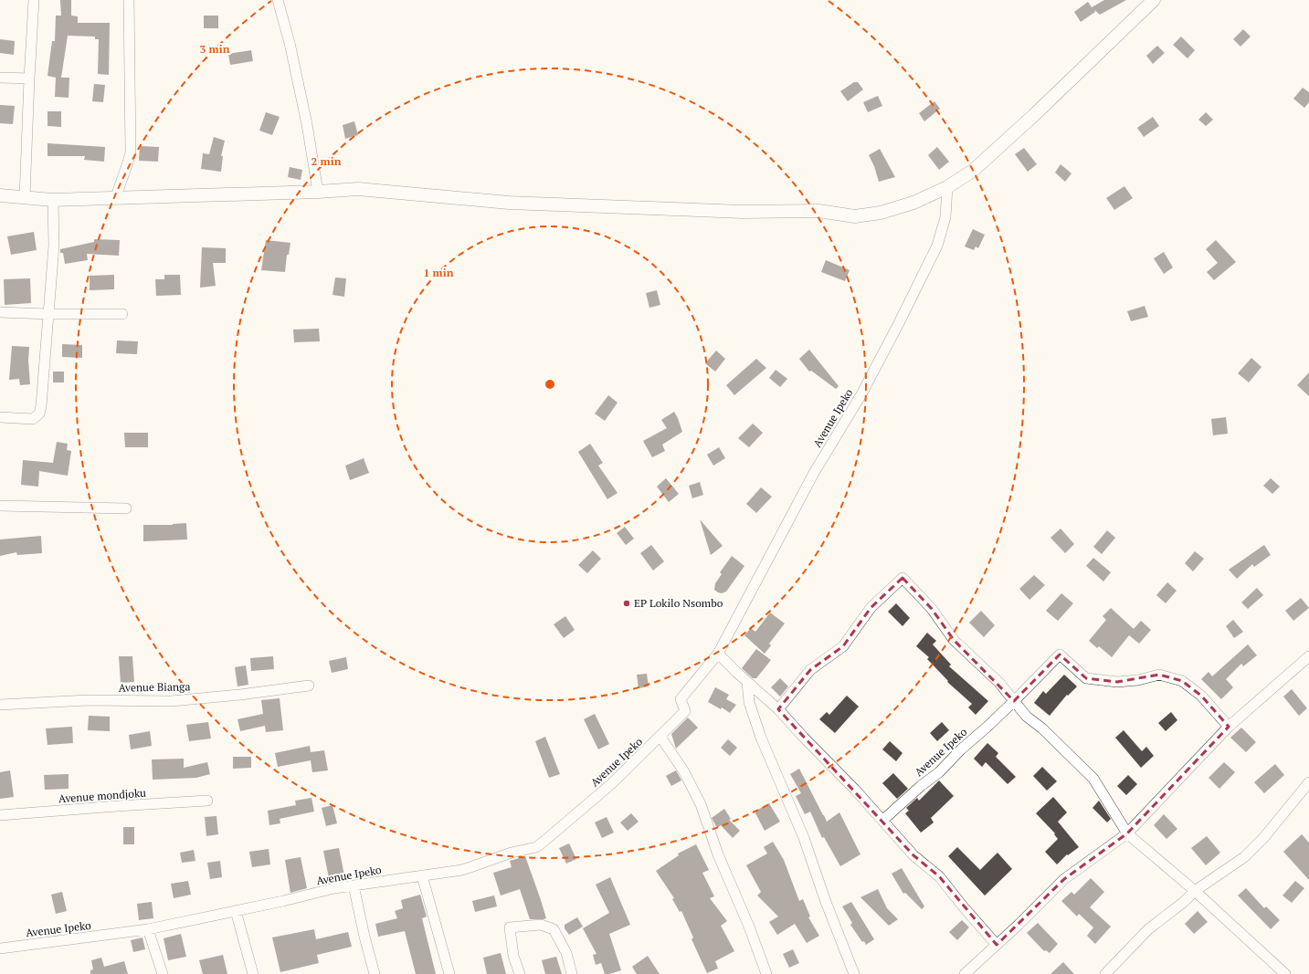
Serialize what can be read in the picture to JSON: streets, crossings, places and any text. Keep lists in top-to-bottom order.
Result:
{
  "streets": {
    "street": ["Avenue Ipeko", "Avenue Bianga", "Avenue mondjoku"]
  },
  "places": ["EP Lokilo Nsombo"],
  "rings": ["3 min", "2 min", "1 min"]
}
